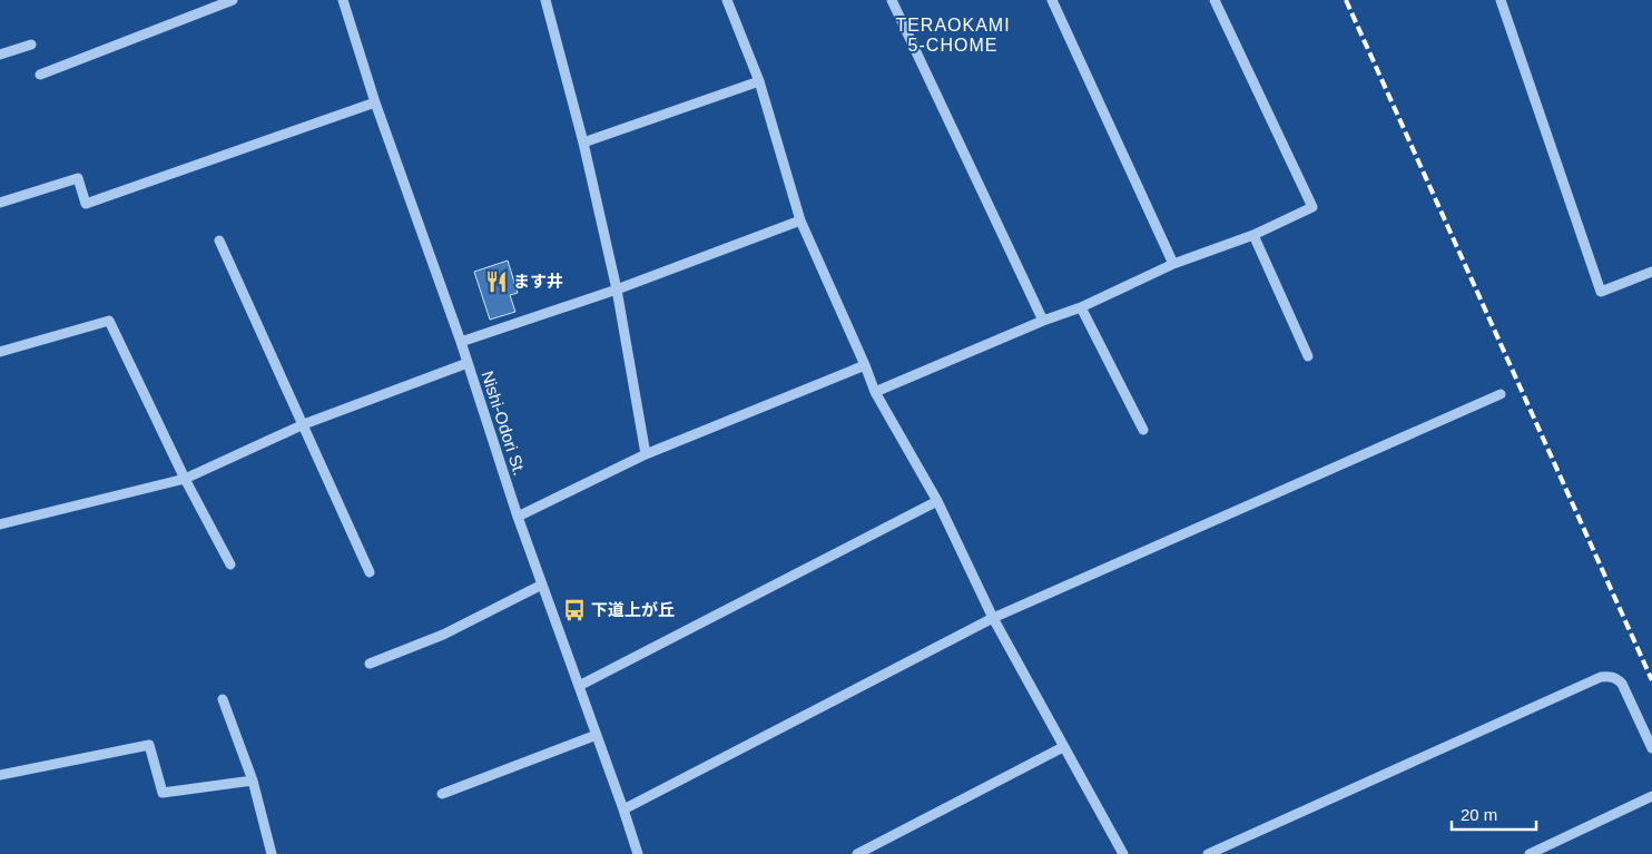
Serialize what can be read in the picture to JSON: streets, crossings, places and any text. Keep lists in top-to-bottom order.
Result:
{
  "streets": {
    "street": ["Nishi-Odori St."]
  },
  "districts": ["TERAOKAMI 5-CHOME"],
  "places": {
    "restaurant": ["ます井"],
    "bus stop": ["下道上が丘"]
  },
  "scale_bar": "20 m"
}
